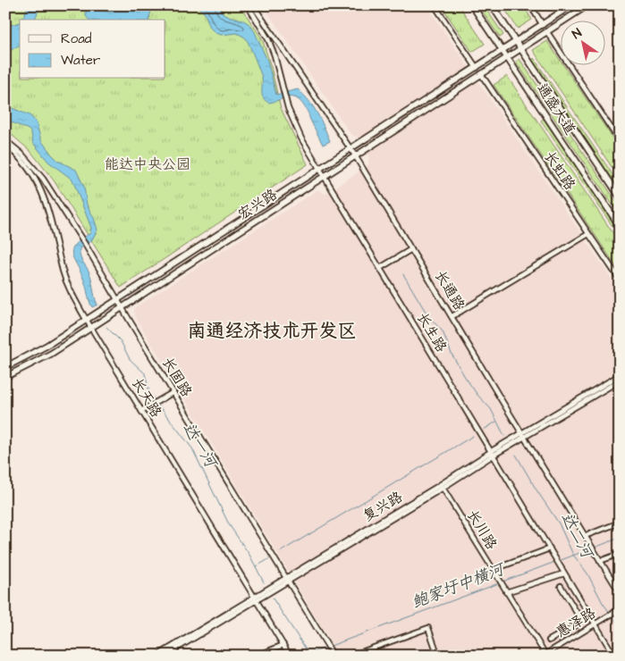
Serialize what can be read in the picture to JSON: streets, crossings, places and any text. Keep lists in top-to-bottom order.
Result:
{
  "streets": {
    "main road": ["通盛大道", "宏兴路"],
    "street": [
      "长虹路",
      "长通路",
      "长生路",
      "长固路",
      "长天路",
      "复兴路",
      "长川路",
      "惠泽路"
    ]
  },
  "crossings": [
    ["通盛大道", "宏兴路"],
    ["长虹路", "宏兴路"],
    ["宏兴路", "长通路"],
    ["宏兴路", "长生路"],
    ["宏兴路", "长固路"],
    ["宏兴路", "长天路"],
    ["长通路", "复兴路"],
    ["长生路", "复兴路"],
    ["长生路", "惠泽路"],
    ["长固路", "复兴路"],
    ["长天路", "复兴路"],
    ["复兴路", "长川路"],
    ["长川路", "惠泽路"]
  ],
  "districts": ["南通经济技术开发区"],
  "water": ["达一河", "达二河", "鲍家圩中横河"],
  "parks": ["能达中央公园"],
  "legend": ["Road", "Water"],
  "north": "top left"
}
